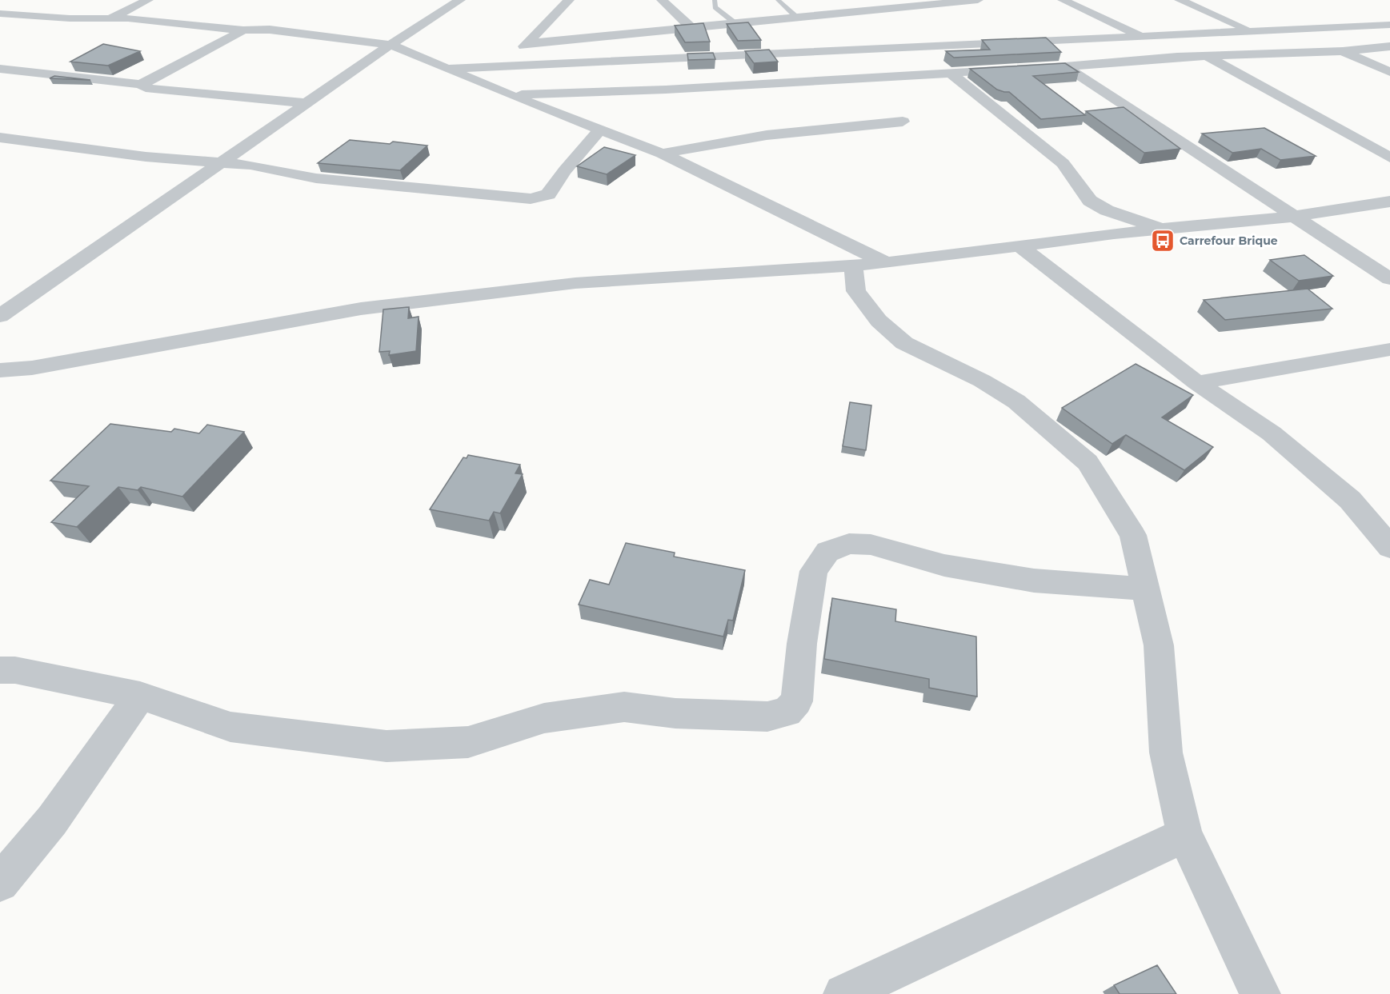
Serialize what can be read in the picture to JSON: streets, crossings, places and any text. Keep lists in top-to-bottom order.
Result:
{
  "places": {
    "bus stop": ["Carrefour Brique"]
  }
}
